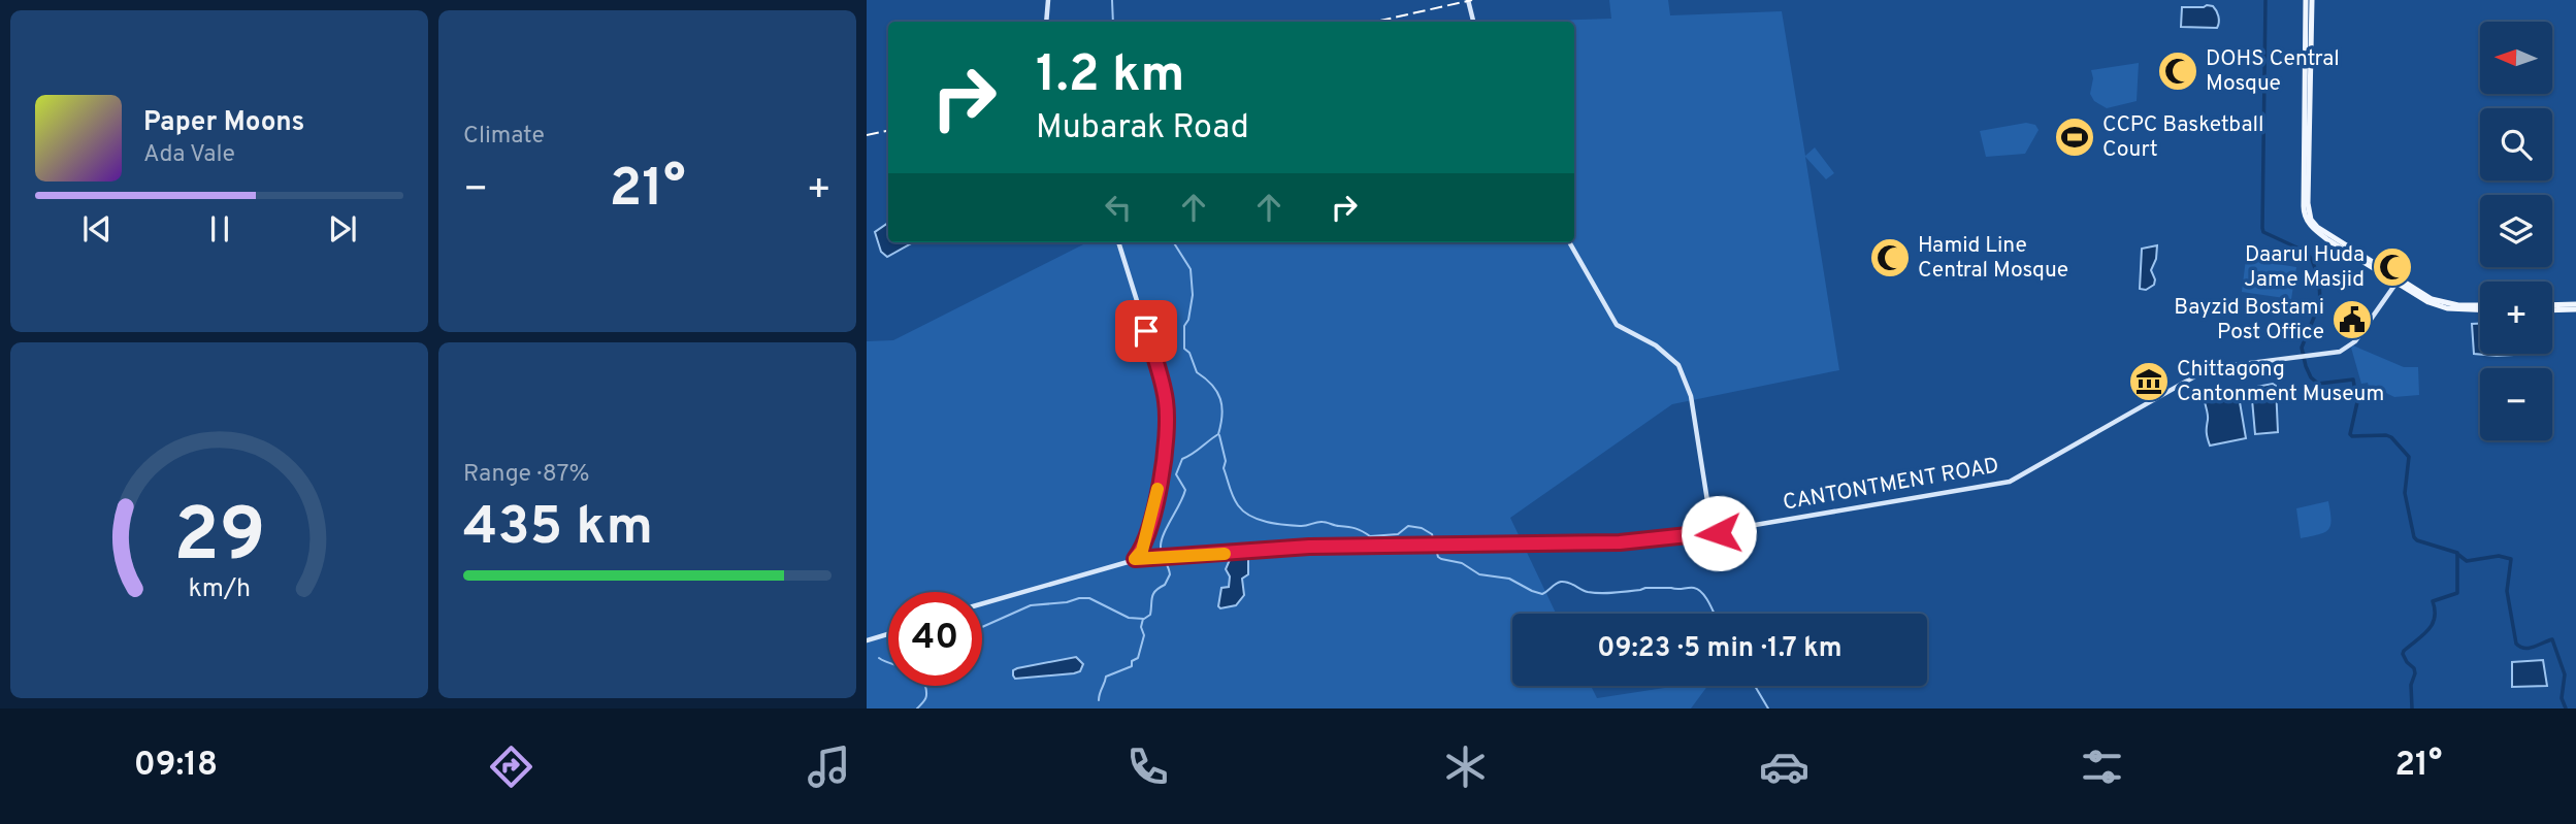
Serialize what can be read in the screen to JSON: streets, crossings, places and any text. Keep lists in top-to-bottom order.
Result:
{
  "streets": {
    "street": ["CANTONTMENT ROAD"]
  },
  "places": {
    "mosque": ["DOHS Central Mosque", "Hamid Line Central Mosque", "Daarul Huda Jame Masjid"],
    "sports": ["CCPC Basketball Court"],
    "public building": ["Bayzid Bostami Post Office"],
    "museum": ["Chittagong Cantonment Museum"]
  },
  "north": "left",
  "page": {
    "tile": [
      "Climate",
      ["Range · 87%", "435 km"]
    ],
    "map_buttons": ["+", "−"],
    "turn": ["1.2 km", "Mubarak Road"],
    "song": ["Paper Moons", "Ada Vale"],
    "heat": ["−", "21°", "+"],
    "limit": "40",
    "trip": "09:23 · 5 min · 1.7 km",
    "tabs": ["09:18", "21°"],
    "gauge": ["29", "km/h"]
  }
}
